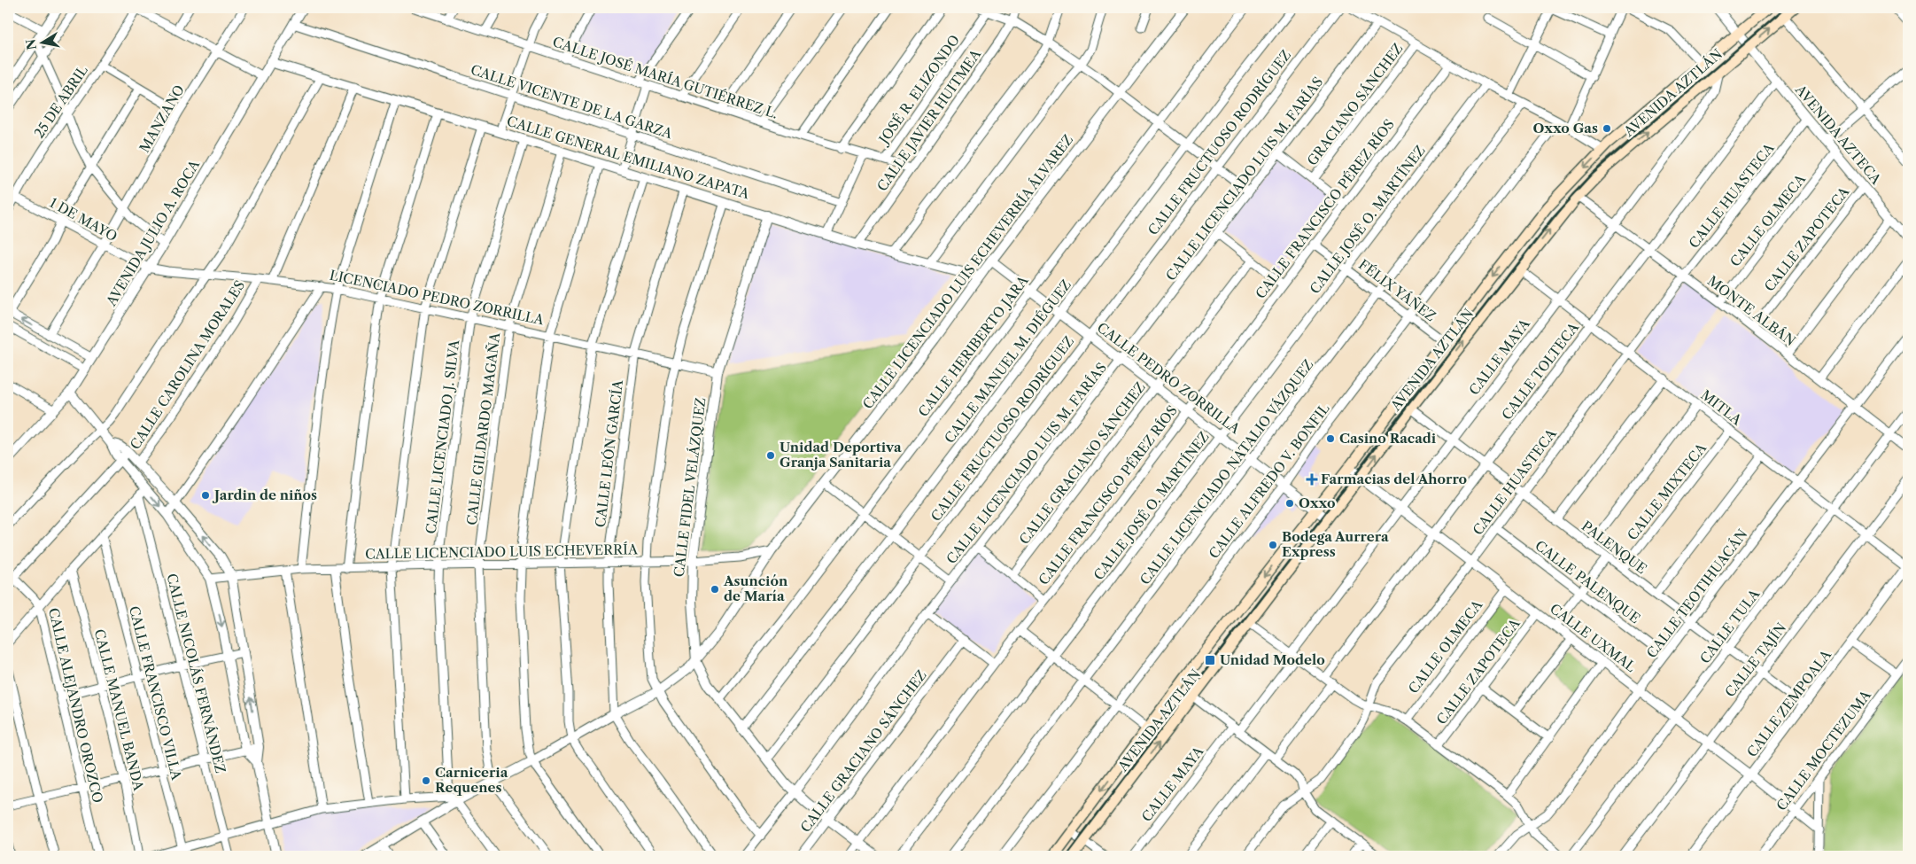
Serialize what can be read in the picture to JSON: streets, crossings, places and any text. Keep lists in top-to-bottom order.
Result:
{
  "streets": {
    "main road": ["AVENIDA AZTLÁN"],
    "street": [
      "CALLE JOSÉ MARÍA GUTIÉRREZ L.",
      "JOSÉ R. ELIZONDO",
      "25 DE ABRIL",
      "CALLE VICENTE DE LA GARZA",
      "GRACIANO SÁNCHEZ",
      "MANZANO",
      "CALLE JAVIER HUITMEA",
      "AVENIDA AZTECA",
      "CALLE FRUCTUOSO RODRÍGUEZ",
      "CALLE GENERAL EMILIANO ZAPATA",
      "CALLE LICENCIADO LUIS M. FARÍAS",
      "CALLE HUASTECA",
      "CALLE FRANCISCO PÉREZ RÍOS",
      "1 DE MAYO",
      "CALLE JOSÉ O. MARTÍNEZ",
      "CALLE OLMECA",
      "AVENIDA JULIO A. ROCA",
      "CALLE ZAPOTECA",
      "CALLE LICENCIADO LUIS ECHEVERRÍA ÁLVAREZ",
      "FÉLIX YÁÑEZ",
      "LICENCIADO PEDRO ZORRILLA",
      "MONTE ALBÁN",
      "CALLE HERIBERTO JARA",
      "CALLE MAYA",
      "CALLE MANUEL M. DIÉGUEZ",
      "CALLE CAROLINA MORALES",
      "CALLE TOLTECA",
      "CALLE PEDRO ZORRILLA",
      "MITLA",
      "CALLE GILDARDO MAGAÑA",
      "CALLE LICENCIADO J. SILVA",
      "CALLE LEÓN GARCÍA",
      "CALLE GRACIANO SÁNCHEZ",
      "CALLE LICENCIADO NATALIO VÁZQUEZ",
      "CALLE ALFREDO V. BONFIL",
      "CALLE FIDEL VELÁZQUEZ",
      "CALLE MIXTECA",
      "PALENQUE",
      "CALLE LICENCIADO LUIS ECHEVERRÍA",
      "CALLE PALENQUE",
      "CALLE TEOTIHUACÁN",
      "CALLE TULA",
      "CALLE UXMAL",
      "CALLE TAJÍN",
      "CALLE NICOLÁS FERNÁNDEZ",
      "CALLE FRANCISCO VILLA",
      "CALLE ZEMPOALA",
      "CALLE ALEJANDRO OROZCO",
      "CALLE MANUEL BANDA",
      "CALLE MOCTEZUMA"
    ]
  },
  "crossings": [
    ["CALLE JOSÉ MARÍA GUTIÉRREZ L.", "JOSÉ R. ELIZONDO"],
    ["CALLE JOSÉ MARÍA GUTIÉRREZ L.", "CALLE JAVIER HUITMEA"],
    ["AVENIDA AZTLÁN", "AVENIDA AZTECA"],
    ["AVENIDA AZTLÁN", "FÉLIX YÁÑEZ"],
    ["AVENIDA AZTLÁN", "MONTE ALBÁN"],
    ["AVENIDA AZTLÁN", "CALLE MAYA"],
    ["AVENIDA AZTLÁN", "CALLE PEDRO ZORRILLA"],
    ["AVENIDA AZTLÁN", "MITLA"],
    ["AVENIDA AZTLÁN", "PALENQUE"],
    ["AVENIDA AZTLÁN", "CALLE UXMAL"],
    ["25 DE ABRIL", "1 DE MAYO"],
    ["CALLE VICENTE DE LA GARZA", "AVENIDA JULIO A. ROCA"],
    ["MANZANO", "1 DE MAYO"],
    ["CALLE JAVIER HUITMEA", "CALLE GENERAL EMILIANO ZAPATA"],
    ["AVENIDA AZTECA", "CALLE HUASTECA"],
    ["AVENIDA AZTECA", "CALLE OLMECA"],
    ["AVENIDA AZTECA", "CALLE ZAPOTECA"],
    ["AVENIDA AZTECA", "CALLE TOLTECA"],
    ["CALLE FRUCTUOSO RODRÍGUEZ", "CALLE PEDRO ZORRILLA"],
    ["CALLE FRUCTUOSO RODRÍGUEZ", "CALLE FIDEL VELÁZQUEZ"],
    ["CALLE GENERAL EMILIANO ZAPATA", "AVENIDA JULIO A. ROCA"],
    ["CALLE GENERAL EMILIANO ZAPATA", "CALLE LICENCIADO LUIS ECHEVERRÍA ÁLVAREZ"],
    ["CALLE GENERAL EMILIANO ZAPATA", "CALLE GILDARDO MAGAÑA"],
    ["CALLE GENERAL EMILIANO ZAPATA", "CALLE LICENCIADO J. SILVA"],
    ["CALLE GENERAL EMILIANO ZAPATA", "CALLE LEÓN GARCÍA"],
    ["CALLE GENERAL EMILIANO ZAPATA", "CALLE FIDEL VELÁZQUEZ"],
    ["CALLE LICENCIADO LUIS M. FARÍAS", "CALLE PEDRO ZORRILLA"],
    ["CALLE LICENCIADO LUIS M. FARÍAS", "CALLE FIDEL VELÁZQUEZ"],
    ["CALLE HUASTECA", "MONTE ALBÁN"],
    ["CALLE HUASTECA", "MITLA"],
    ["CALLE HUASTECA", "PALENQUE"],
    ["CALLE HUASTECA", "CALLE PALENQUE"],
    ["CALLE HUASTECA", "CALLE UXMAL"],
    ["CALLE FRANCISCO PÉREZ RÍOS", "FÉLIX YÁÑEZ"],
    ["CALLE FRANCISCO PÉREZ RÍOS", "CALLE PEDRO ZORRILLA"],
    ["CALLE FRANCISCO PÉREZ RÍOS", "CALLE FIDEL VELÁZQUEZ"],
    ["1 DE MAYO", "AVENIDA JULIO A. ROCA"],
    ["1 DE MAYO", "LICENCIADO PEDRO ZORRILLA"],
    ["CALLE JOSÉ O. MARTÍNEZ", "FÉLIX YÁÑEZ"],
    ["CALLE JOSÉ O. MARTÍNEZ", "CALLE PEDRO ZORRILLA"],
    ["CALLE OLMECA", "MONTE ALBÁN"],
    ["CALLE OLMECA", "CALLE UXMAL"],
    ["AVENIDA JULIO A. ROCA", "LICENCIADO PEDRO ZORRILLA"],
    ["CALLE ZAPOTECA", "MONTE ALBÁN"],
    ["CALLE ZAPOTECA", "CALLE UXMAL"],
    ["CALLE LICENCIADO LUIS ECHEVERRÍA ÁLVAREZ", "CALLE PEDRO ZORRILLA"],
    ["CALLE LICENCIADO LUIS ECHEVERRÍA ÁLVAREZ", "CALLE GILDARDO MAGAÑA"],
    ["CALLE LICENCIADO LUIS ECHEVERRÍA ÁLVAREZ", "CALLE LICENCIADO J. SILVA"],
    ["CALLE LICENCIADO LUIS ECHEVERRÍA ÁLVAREZ", "CALLE LEÓN GARCÍA"],
    ["CALLE LICENCIADO LUIS ECHEVERRÍA ÁLVAREZ", "CALLE FIDEL VELÁZQUEZ"],
    ["CALLE LICENCIADO LUIS ECHEVERRÍA ÁLVAREZ", "CALLE LICENCIADO LUIS ECHEVERRÍA"],
    ["FÉLIX YÁÑEZ", "CALLE LICENCIADO NATALIO VÁZQUEZ"],
    ["FÉLIX YÁÑEZ", "CALLE ALFREDO V. BONFIL"],
    ["LICENCIADO PEDRO ZORRILLA", "CALLE CAROLINA MORALES"],
    ["LICENCIADO PEDRO ZORRILLA", "CALLE GILDARDO MAGAÑA"],
    ["LICENCIADO PEDRO ZORRILLA", "CALLE LICENCIADO J. SILVA"],
    ["LICENCIADO PEDRO ZORRILLA", "CALLE LEÓN GARCÍA"],
    ["LICENCIADO PEDRO ZORRILLA", "CALLE FIDEL VELÁZQUEZ"],
    ["MONTE ALBÁN", "CALLE MAYA"],
    ["MONTE ALBÁN", "CALLE TOLTECA"],
    ["MONTE ALBÁN", "CALLE TEOTIHUACÁN"],
    ["MONTE ALBÁN", "CALLE TULA"],
    ["CALLE HERIBERTO JARA", "CALLE PEDRO ZORRILLA"],
    ["CALLE HERIBERTO JARA", "CALLE FIDEL VELÁZQUEZ"],
    ["CALLE MAYA", "MITLA"],
    ["CALLE MAYA", "PALENQUE"],
    ["CALLE MAYA", "CALLE UXMAL"],
    ["CALLE MANUEL M. DIÉGUEZ", "CALLE PEDRO ZORRILLA"],
    ["CALLE MANUEL M. DIÉGUEZ", "CALLE FIDEL VELÁZQUEZ"],
    ["CALLE TOLTECA", "MITLA"],
    ["CALLE TOLTECA", "PALENQUE"],
    ["CALLE TOLTECA", "CALLE UXMAL"],
    ["CALLE PEDRO ZORRILLA", "CALLE GRACIANO SÁNCHEZ"],
    ["CALLE PEDRO ZORRILLA", "CALLE LICENCIADO NATALIO VÁZQUEZ"],
    ["CALLE PEDRO ZORRILLA", "CALLE ALFREDO V. BONFIL"],
    ["MITLA", "CALLE MIXTECA"],
    ["MITLA", "CALLE TEOTIHUACÁN"],
    ["MITLA", "CALLE TULA"],
    ["MITLA", "CALLE TAJÍN"],
    ["MITLA", "CALLE ZEMPOALA"],
    ["CALLE GILDARDO MAGAÑA", "CALLE LICENCIADO LUIS ECHEVERRÍA"],
    ["CALLE LICENCIADO J. SILVA", "CALLE LICENCIADO LUIS ECHEVERRÍA"],
    ["CALLE LEÓN GARCÍA", "CALLE LICENCIADO LUIS ECHEVERRÍA"],
    ["CALLE GRACIANO SÁNCHEZ", "CALLE FIDEL VELÁZQUEZ"],
    ["CALLE FIDEL VELÁZQUEZ", "CALLE LICENCIADO LUIS ECHEVERRÍA"],
    ["CALLE MIXTECA", "PALENQUE"],
    ["PALENQUE", "CALLE TEOTIHUACÁN"],
    ["PALENQUE", "CALLE TULA"],
    ["PALENQUE", "CALLE TAJÍN"],
    ["PALENQUE", "CALLE ZEMPOALA"],
    ["CALLE PALENQUE", "CALLE TEOTIHUACÁN"],
    ["CALLE TEOTIHUACÁN", "CALLE UXMAL"],
    ["CALLE TULA", "CALLE UXMAL"],
    ["CALLE UXMAL", "CALLE TAJÍN"],
    ["CALLE UXMAL", "CALLE ZEMPOALA"],
    ["CALLE UXMAL", "CALLE MOCTEZUMA"]
  ],
  "places": {
    "other": [
      "Oxxo Gas",
      "Casino Racadi",
      "Unidad Deportiva Granja Sanitaria",
      "Jardin de niños",
      "Oxxo",
      "Bodega Aurrera Express",
      "Asunción de María",
      "Carniceria Requenes"
    ],
    "health": ["Farmacias del Ahorro"],
    "transit": ["Unidad Modelo"]
  },
  "north": "left"
}
